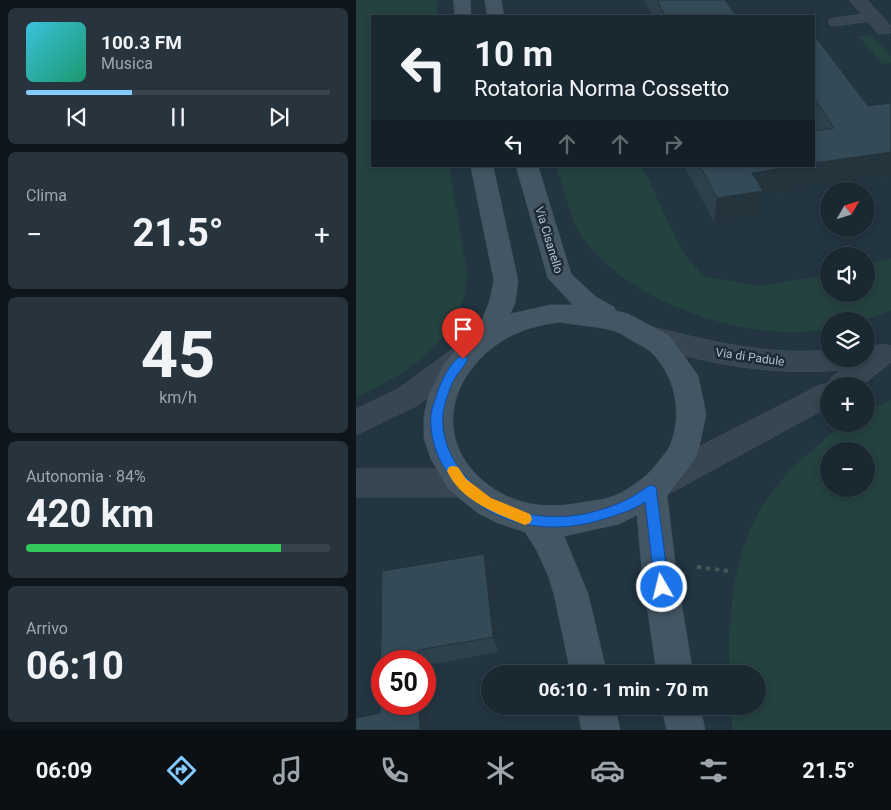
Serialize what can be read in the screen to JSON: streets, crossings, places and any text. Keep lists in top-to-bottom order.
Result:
{
  "streets": {
    "main road": ["Via Cisanello"],
    "street": ["Via di Padule"]
  },
  "north": "top right",
  "page": {
    "turn": ["10 m", "Rotatoria Norma Cossetto"],
    "song": ["100.3 FM", "Musica"],
    "tile": [
      "Clima",
      ["45", "km/h"],
      ["Autonomia · 84%", "420 km"],
      ["Arrivo", "06:10"]
    ],
    "map_buttons": ["+", "−"],
    "heat": ["−", "21.5°", "+"],
    "limit": "50",
    "trip": "06:10 · 1 min · 70 m",
    "tabs": ["06:09", "21.5°"]
  }
}
